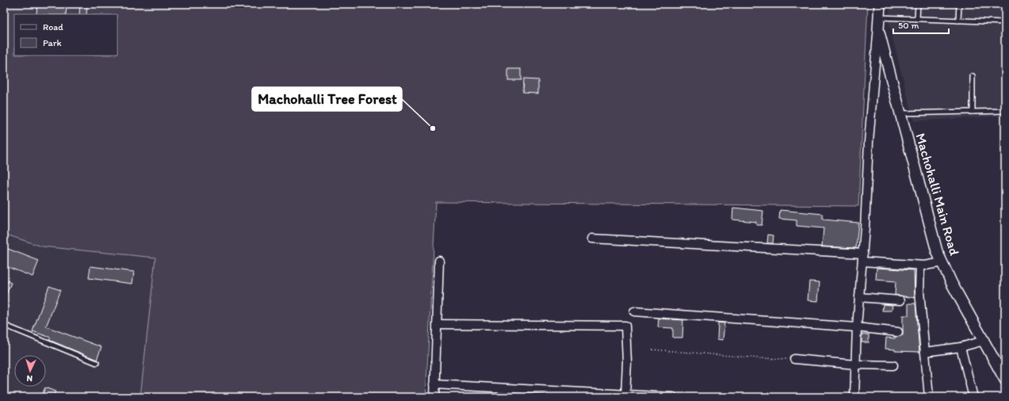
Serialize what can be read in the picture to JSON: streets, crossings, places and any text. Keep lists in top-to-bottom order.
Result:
{
  "streets": {
    "street": ["Machohalli Main Road"]
  },
  "places": ["Machohalli Tree Forest"],
  "legend": ["Road", "Park"],
  "scale_bar": "50 m",
  "north": "bottom"
}
